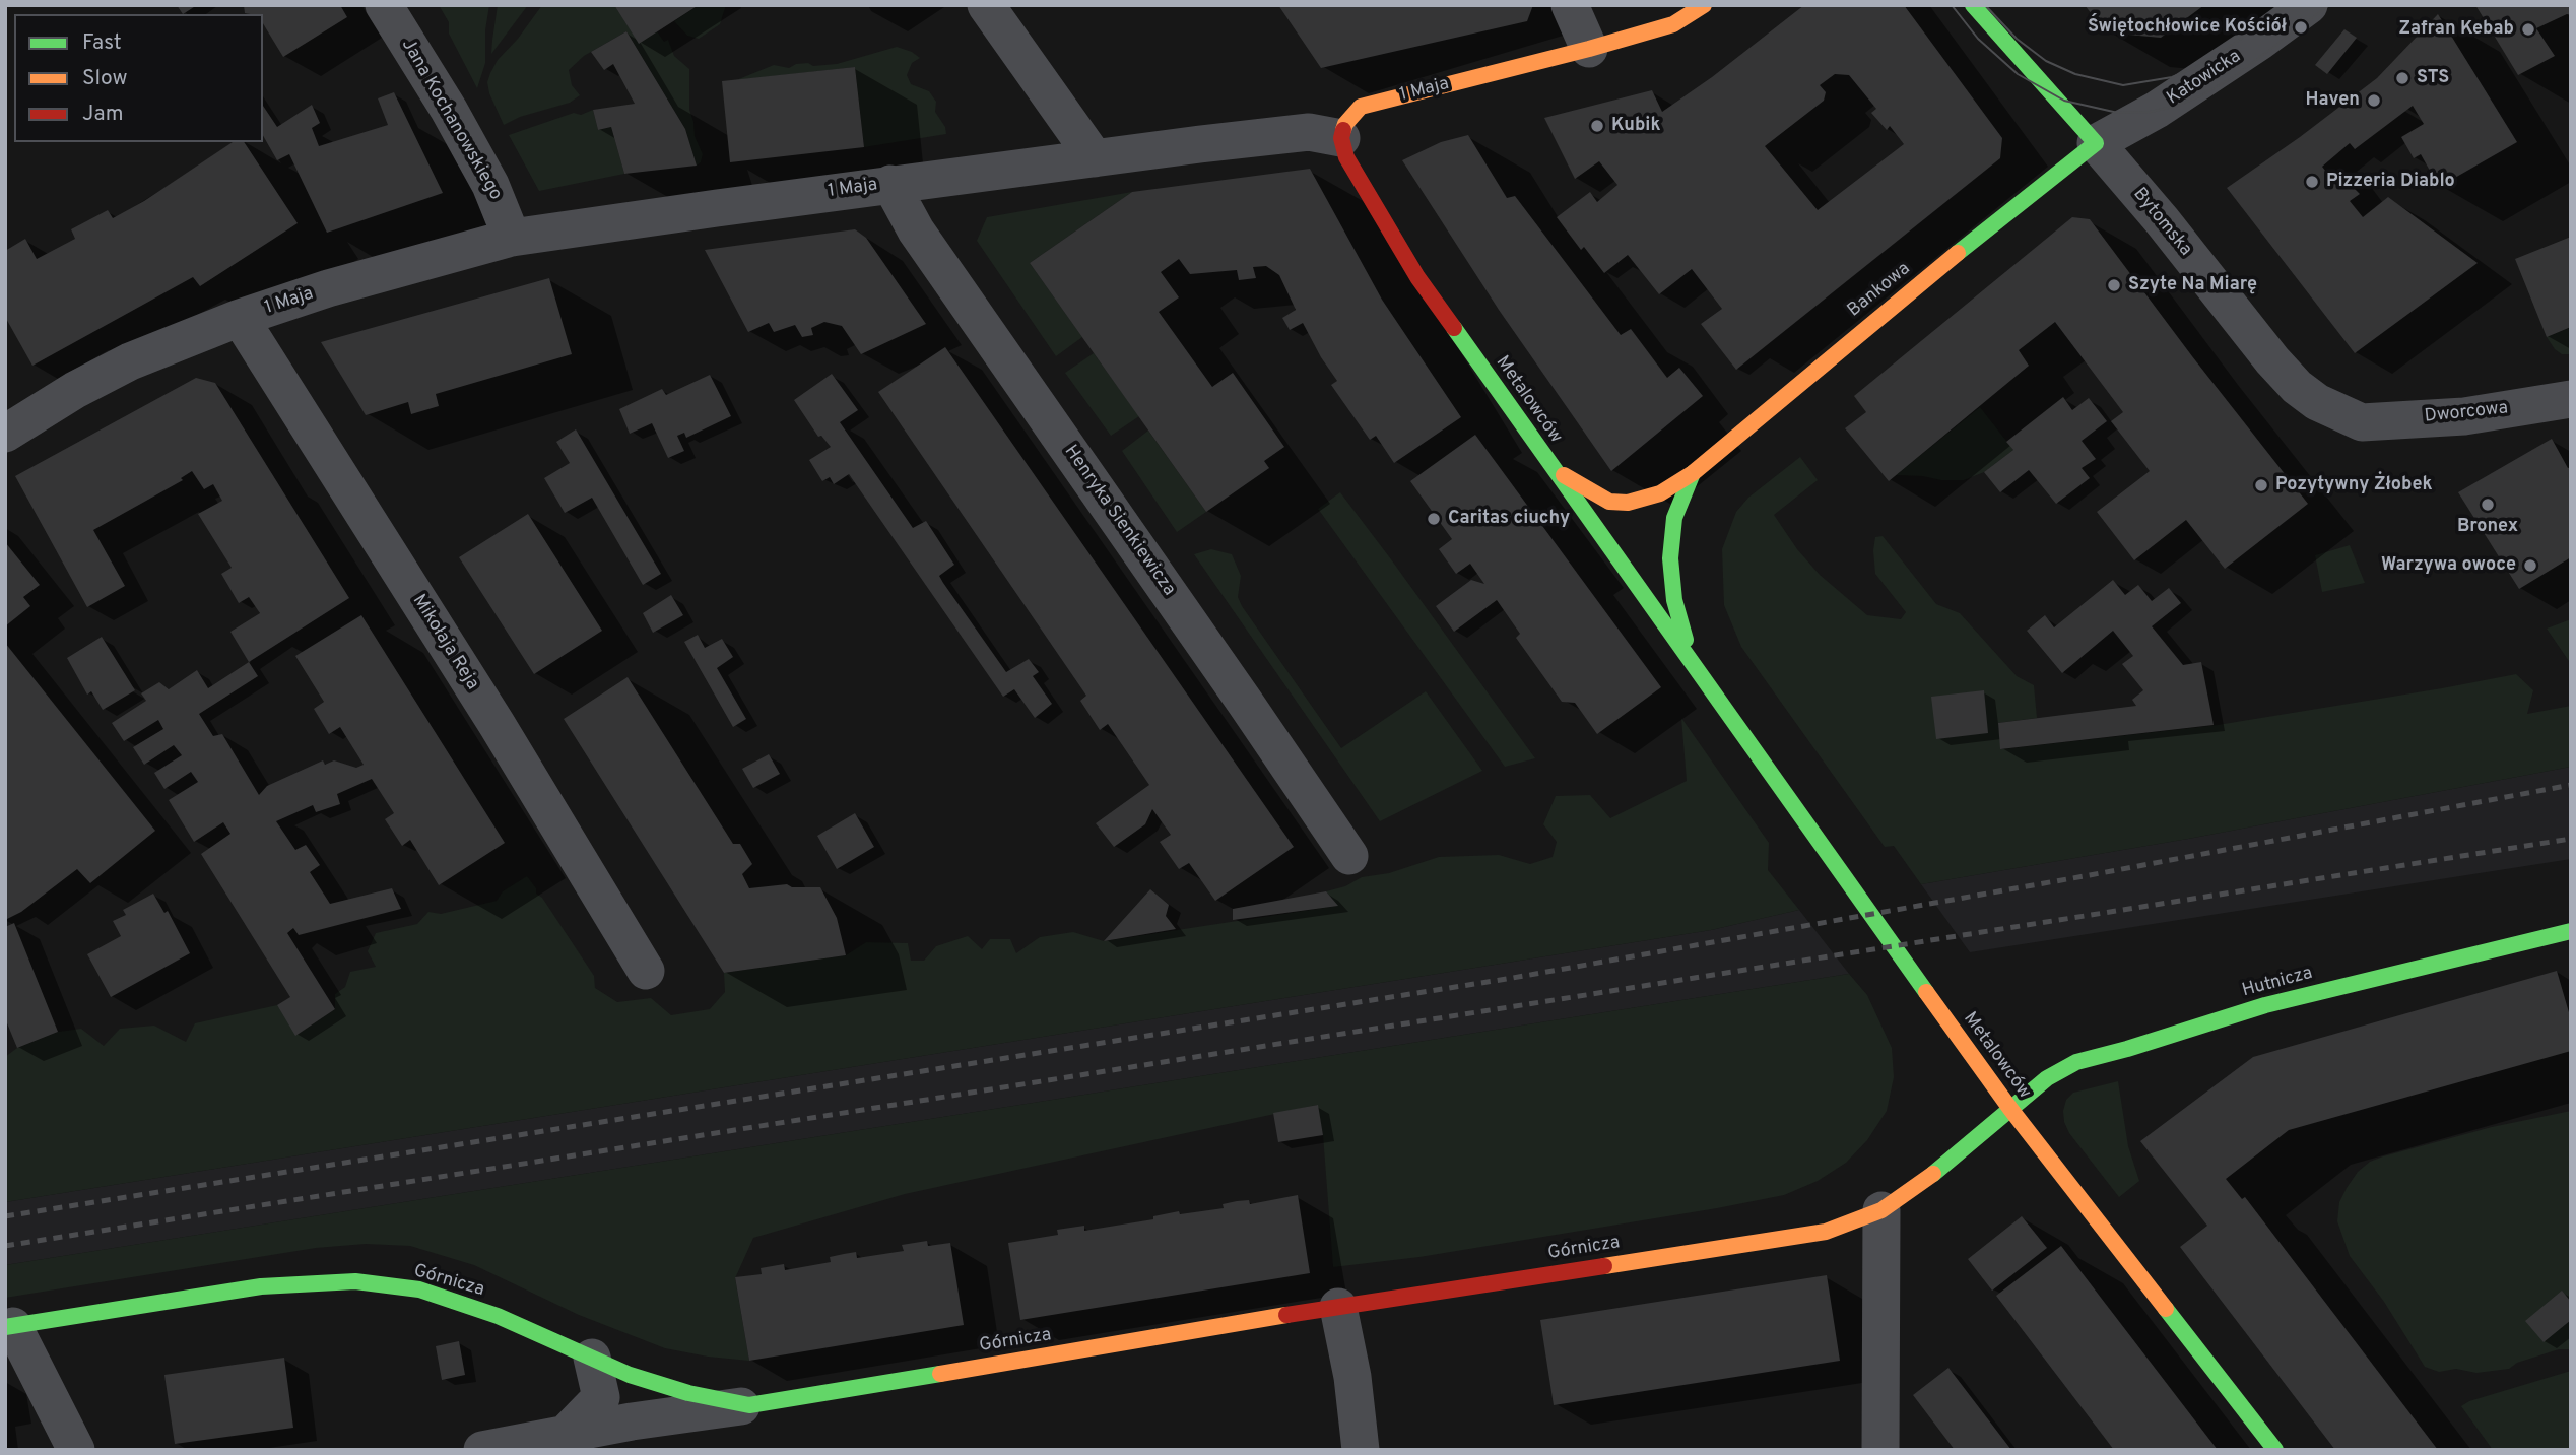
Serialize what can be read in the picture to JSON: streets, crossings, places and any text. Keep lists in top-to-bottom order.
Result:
{
  "streets": {
    "street": [
      "Katowicka",
      "1 Maja",
      "Jana Kochanowskiego",
      "Bytomska",
      "Bankowa",
      "Metalowców",
      "Dworcowa",
      "Henryka Sienkiewicza",
      "Mikołaja Reja",
      "Hutnicza",
      "Górnicza"
    ]
  },
  "crossings": [
    ["Katowicka", "Bytomska"],
    ["Katowicka", "Bankowa"],
    ["1 Maja", "Jana Kochanowskiego"],
    ["1 Maja", "Metalowców"],
    ["1 Maja", "Henryka Sienkiewicza"],
    ["1 Maja", "Mikołaja Reja"],
    ["Bytomska", "Bankowa"],
    ["Bytomska", "Dworcowa"],
    ["Bankowa", "Metalowców"],
    ["Metalowców", "Hutnicza"],
    ["Metalowców", "Górnicza"],
    ["Hutnicza", "Górnicza"]
  ],
  "places": [
    "Świętochłowice Kościół",
    "Zafran Kebab",
    "STS",
    "Haven",
    "Kubik",
    "Pizzeria Diablo",
    "Szyte Na Miarę",
    "Pozytywny Żłobek",
    "Bronex",
    "Caritas ciuchy",
    "Warzywa owoce"
  ],
  "legend": ["Fast", "Slow", "Jam"]
}
